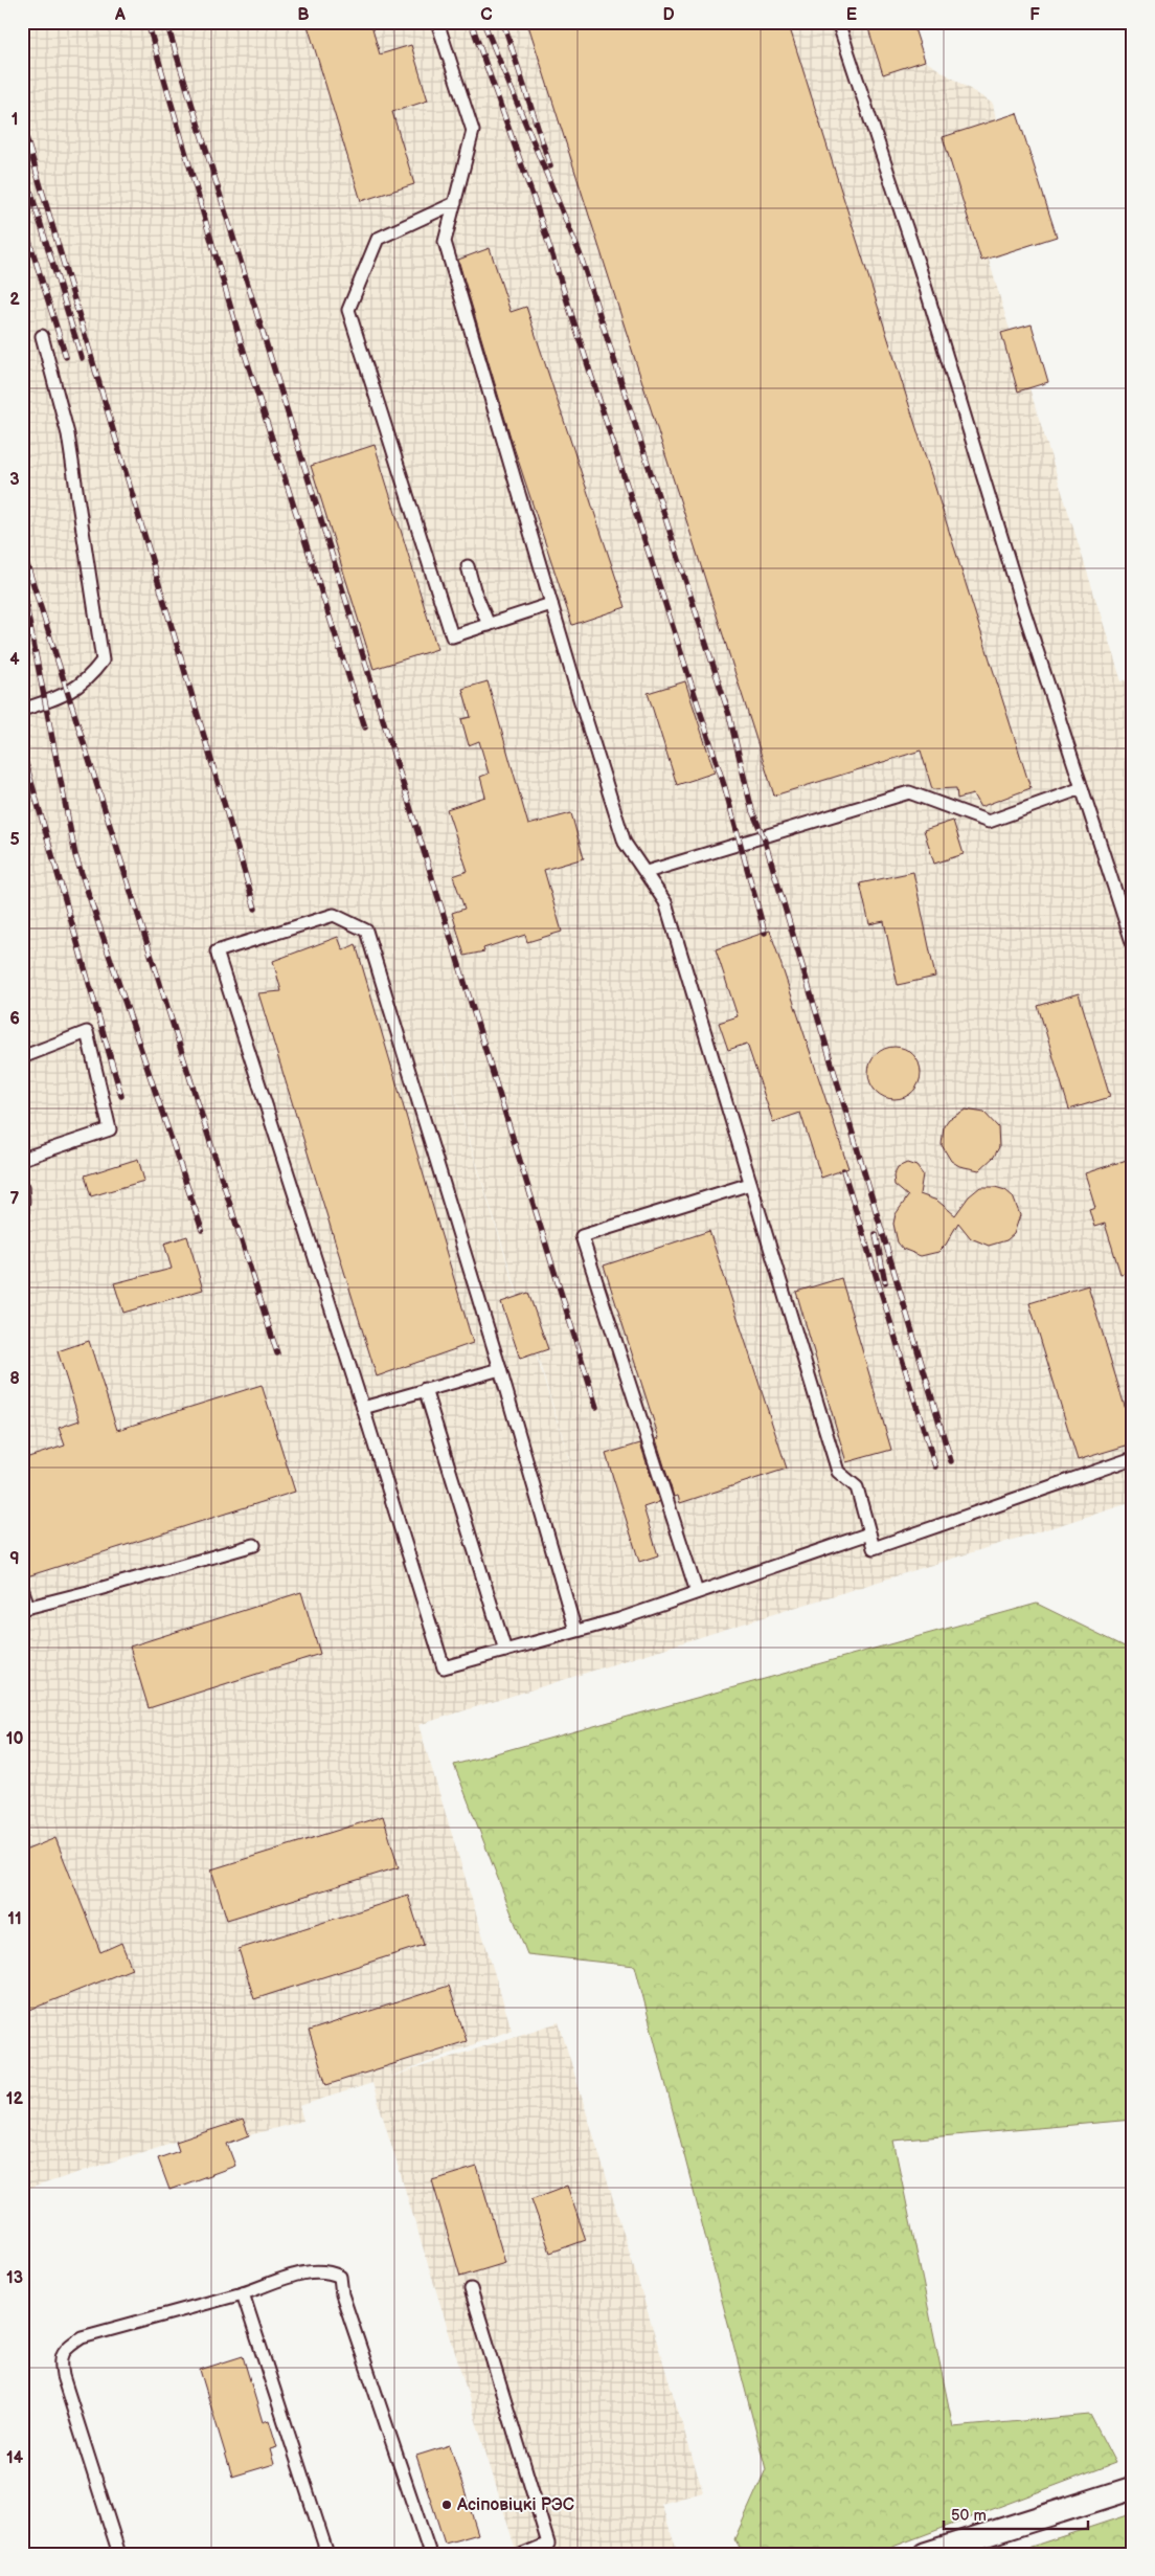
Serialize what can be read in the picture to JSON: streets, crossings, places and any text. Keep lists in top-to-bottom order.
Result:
{
  "places": ["Асіповіцкі РЭС"],
  "scale_bar": "50 m",
  "grid": {
    "columns": [
      "A",
      "B",
      "C",
      "D",
      "E",
      "F"
    ],
    "rows": [
      "1",
      "2",
      "3",
      "4",
      "5",
      "6",
      "7",
      "8",
      "9",
      "10",
      "11",
      "12",
      "13",
      "14"
    ]
  }
}
